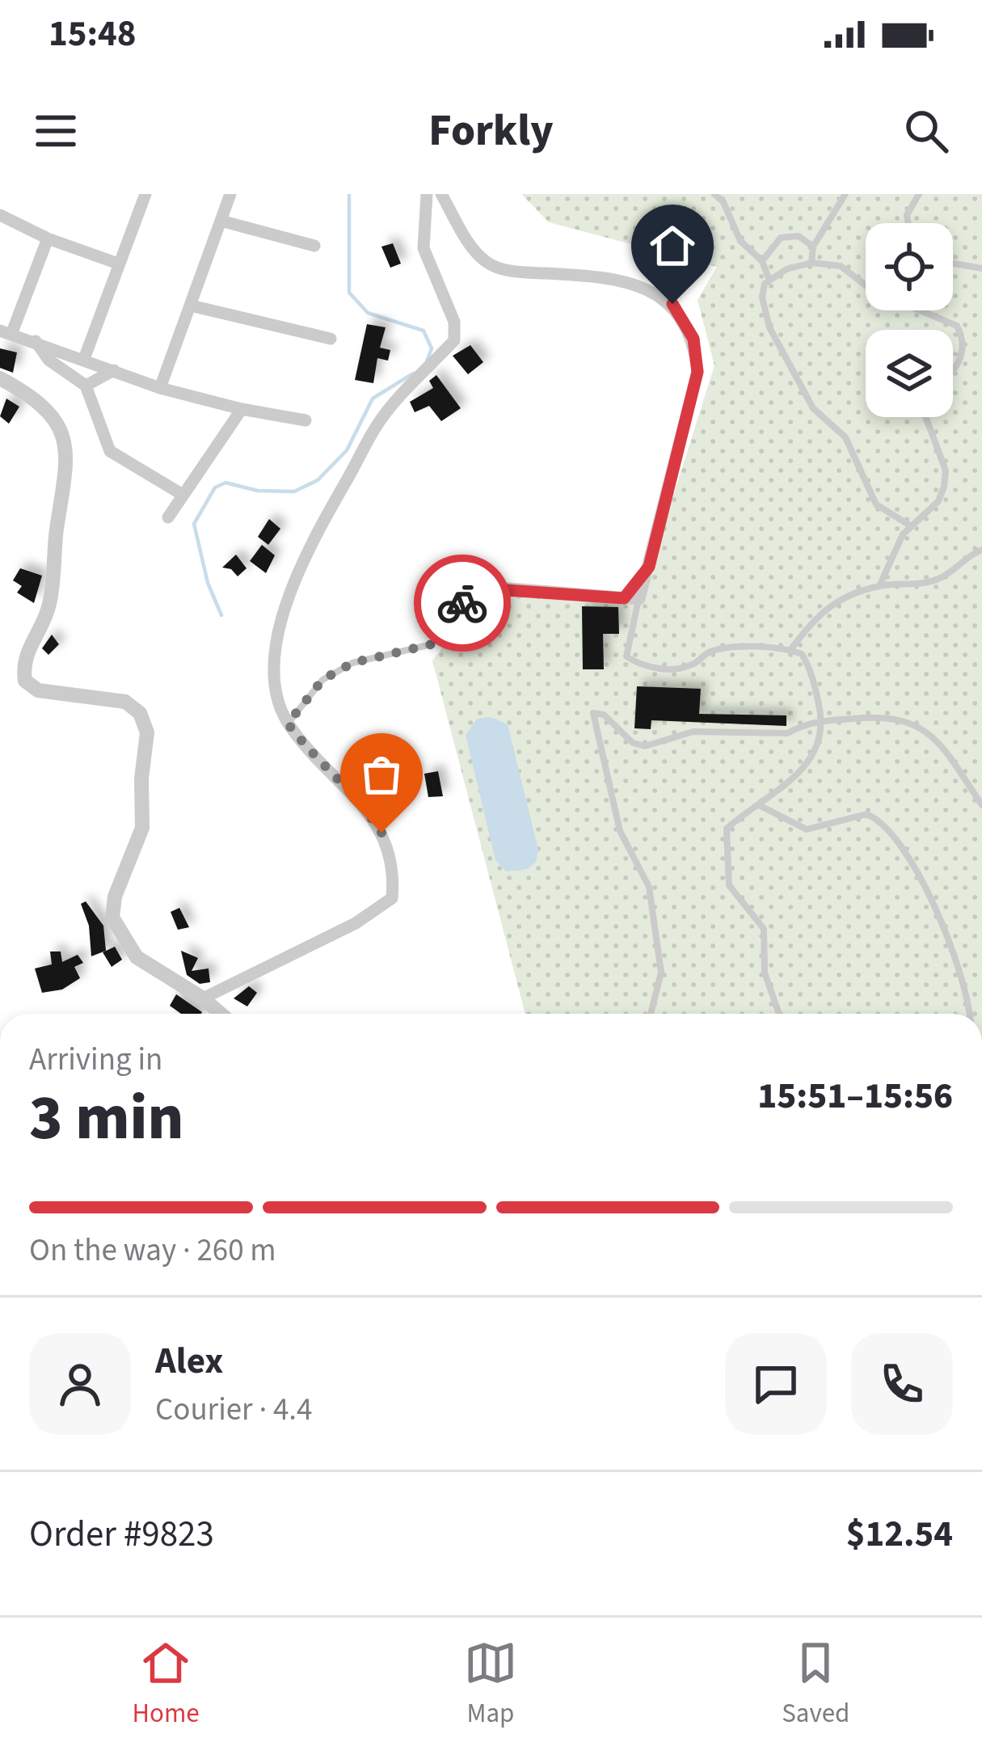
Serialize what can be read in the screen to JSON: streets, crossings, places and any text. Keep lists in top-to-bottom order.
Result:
{
  "page": {
    "status": "15:48",
    "header": "Forkly",
    "heading": ["3 min", "Arriving in", "15:51–15:56"],
    "panel": [
      "Alex",
      "Courier · 4.4",
      "Order #9823",
      "$12.54"
    ],
    "bar": "On the way · 260 m",
    "tabs": ["Home", "Map", "Saved"]
  }
}
